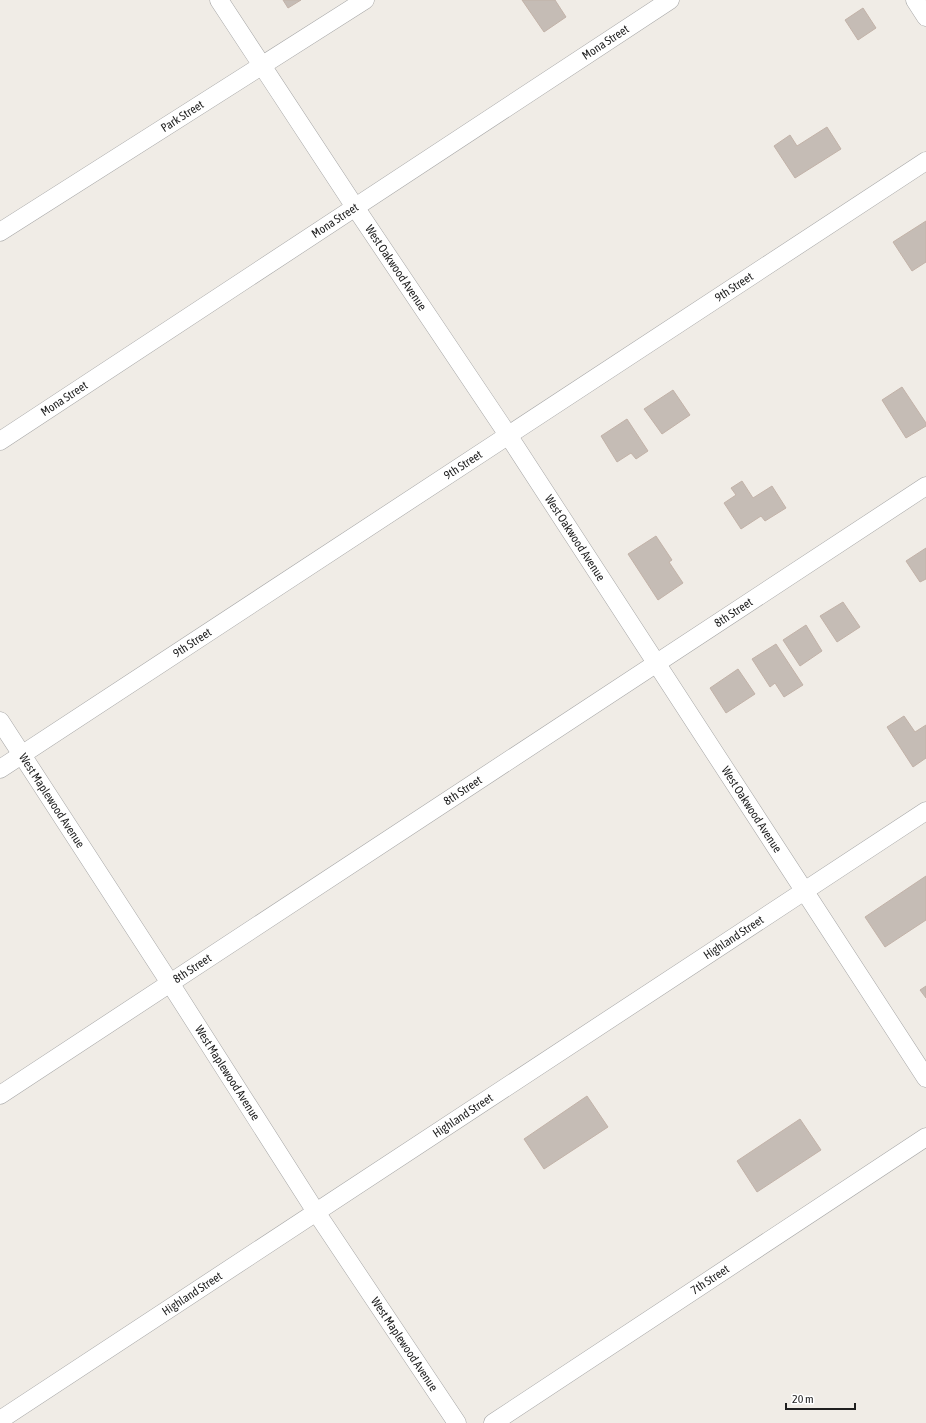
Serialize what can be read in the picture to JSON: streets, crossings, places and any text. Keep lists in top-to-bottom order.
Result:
{
  "streets": {
    "street": [
      "Mona Street",
      "Park Street",
      "West Oakwood Avenue",
      "9th Street",
      "8th Street",
      "West Maplewood Avenue",
      "Highland Street",
      "7th Street"
    ]
  },
  "crossings": [
    ["Mona Street", "West Oakwood Avenue"],
    ["Park Street", "West Oakwood Avenue"],
    ["West Oakwood Avenue", "9th Street"],
    ["West Oakwood Avenue", "8th Street"],
    ["West Oakwood Avenue", "Highland Street"],
    ["9th Street", "West Maplewood Avenue"],
    ["8th Street", "West Maplewood Avenue"],
    ["West Maplewood Avenue", "Highland Street"]
  ],
  "scale_bar": "20 m"
}
